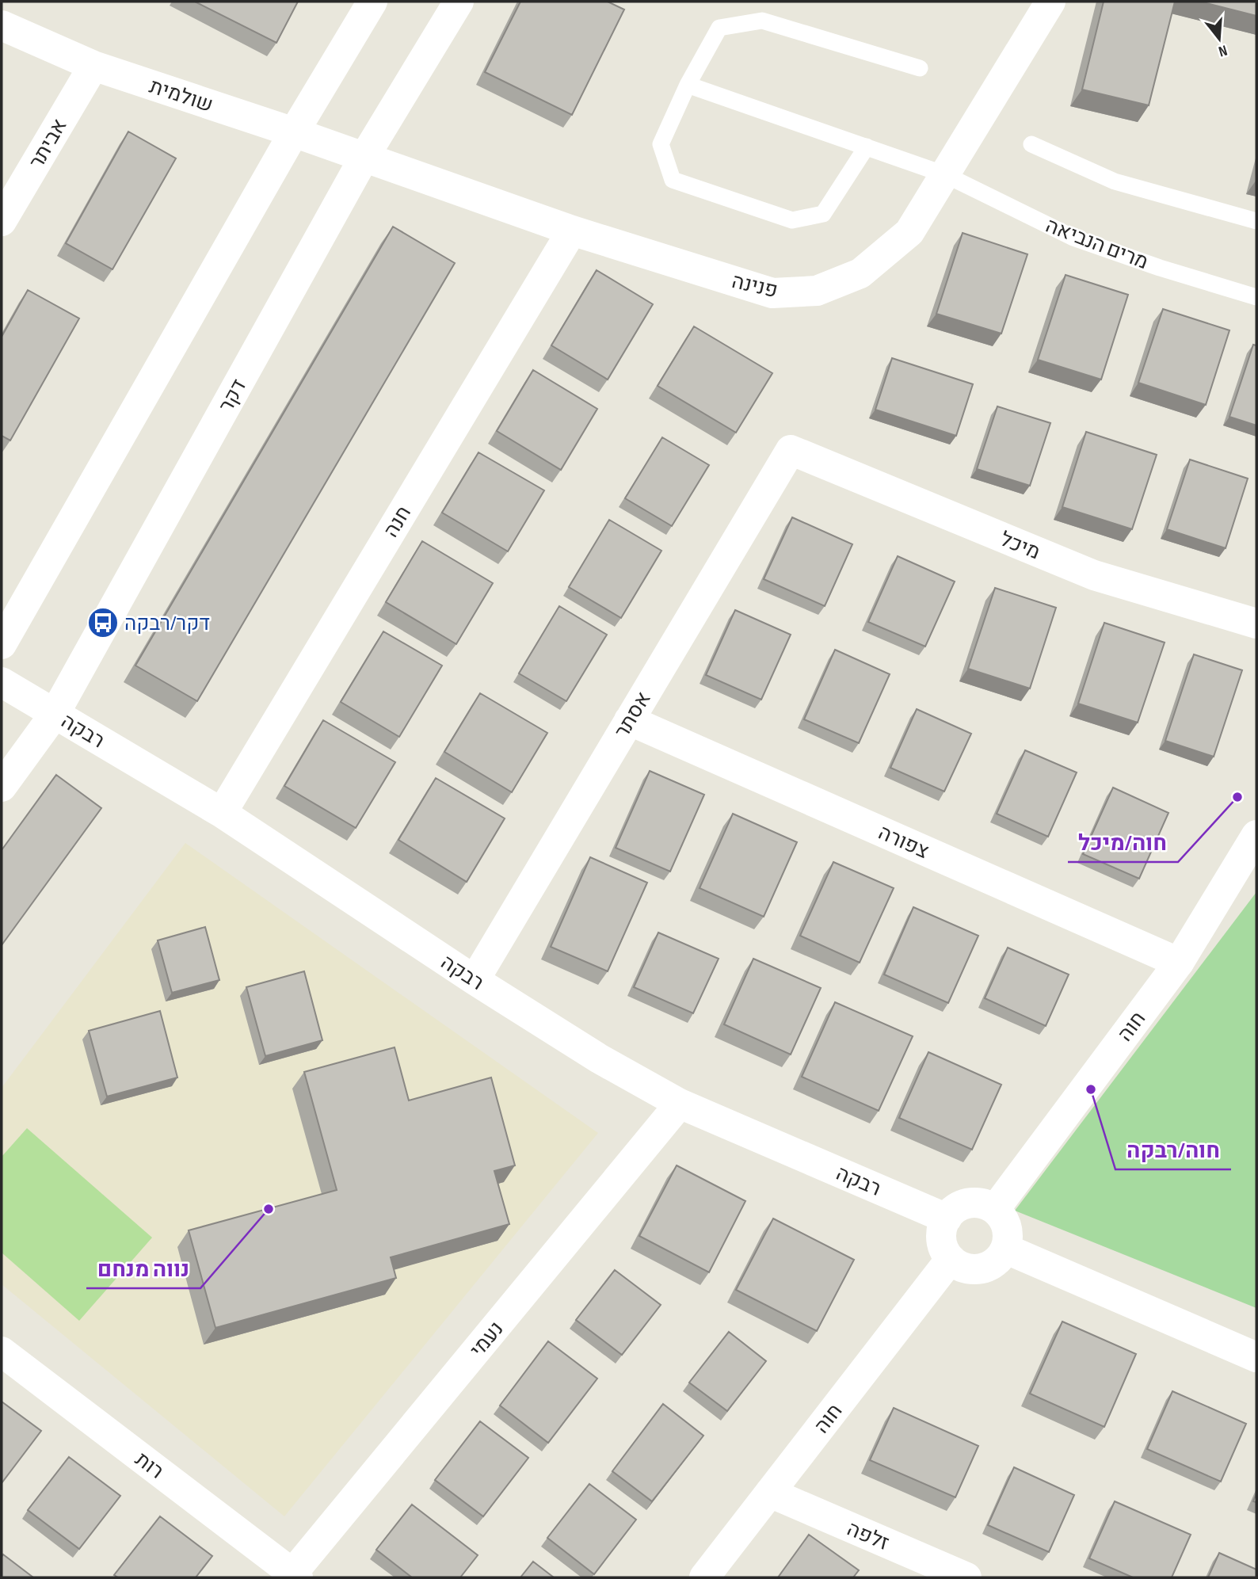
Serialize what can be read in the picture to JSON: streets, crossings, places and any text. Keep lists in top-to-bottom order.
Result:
{
  "streets": {
    "street": [
      "שולמית",
      "אביתר",
      "פנינה",
      "דקר",
      "חנה",
      "מיכל",
      "אסתר",
      "רבקה",
      "צפורה",
      "חוה",
      "נעמי",
      "רות",
      "זלפה"
    ],
    "lane": ["מרים הנביאה"]
  },
  "crossings": [
    ["שולמית", "אביתר"],
    ["שולמית", "פנינה"],
    ["שולמית", "דקר"],
    ["מרים הנביאה", "פנינה"],
    ["פנינה", "דקר"],
    ["פנינה", "חנה"],
    ["דקר", "רבקה"],
    ["חנה", "רבקה"],
    ["מיכל", "אסתר"],
    ["אסתר", "רבקה"],
    ["אסתר", "צפורה"],
    ["רבקה", "חוה"],
    ["רבקה", "נעמי"],
    ["צפורה", "חוה"],
    ["חוה", "זלפה"],
    ["נעמי", "רות"]
  ],
  "places": {
    "bus stop": ["דקר/רבקה"],
    "other": ["חוה/מיכל", "חוה/רבקה", "נווה מנחם"]
  },
  "north": "bottom"
}
